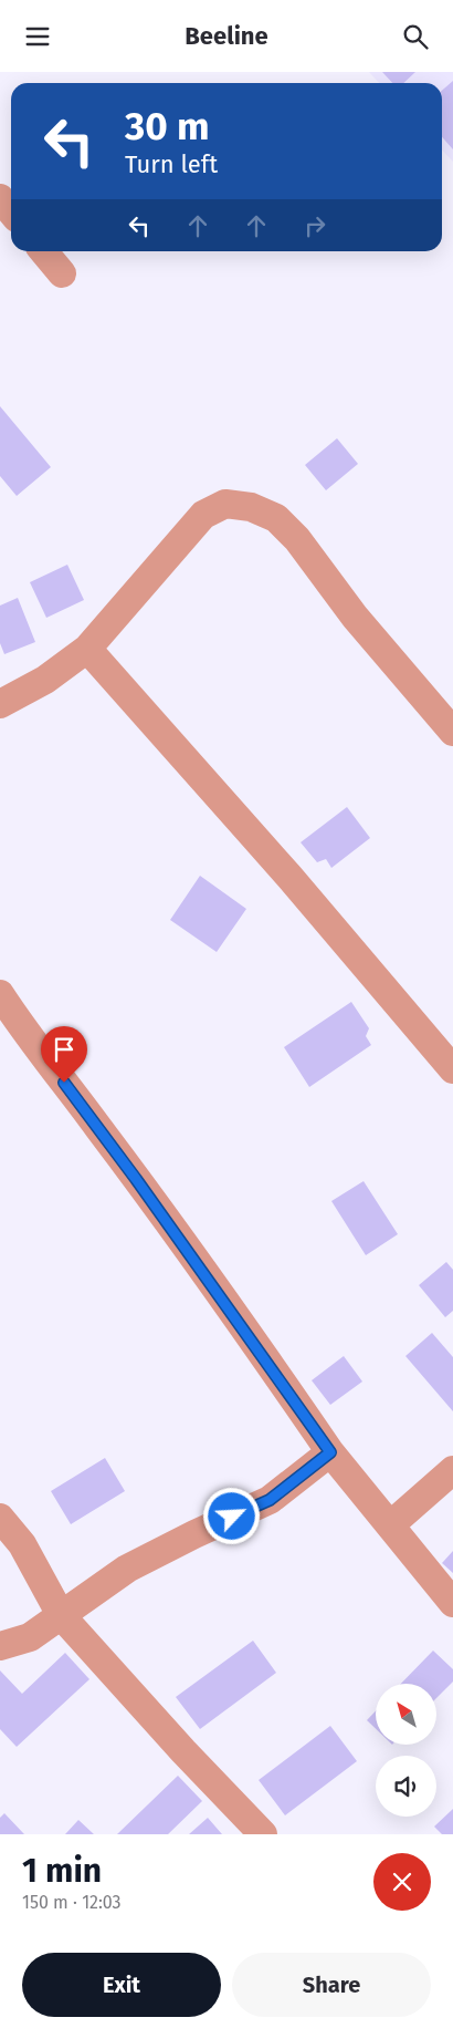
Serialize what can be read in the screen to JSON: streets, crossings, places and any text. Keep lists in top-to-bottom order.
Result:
{
  "north": "top left",
  "page": {
    "header": "Beeline",
    "turn": ["30 m", "Turn left"],
    "heading": ["1 min", "150 m · 12:03"],
    "buttons": ["Exit", "Share"]
  }
}
